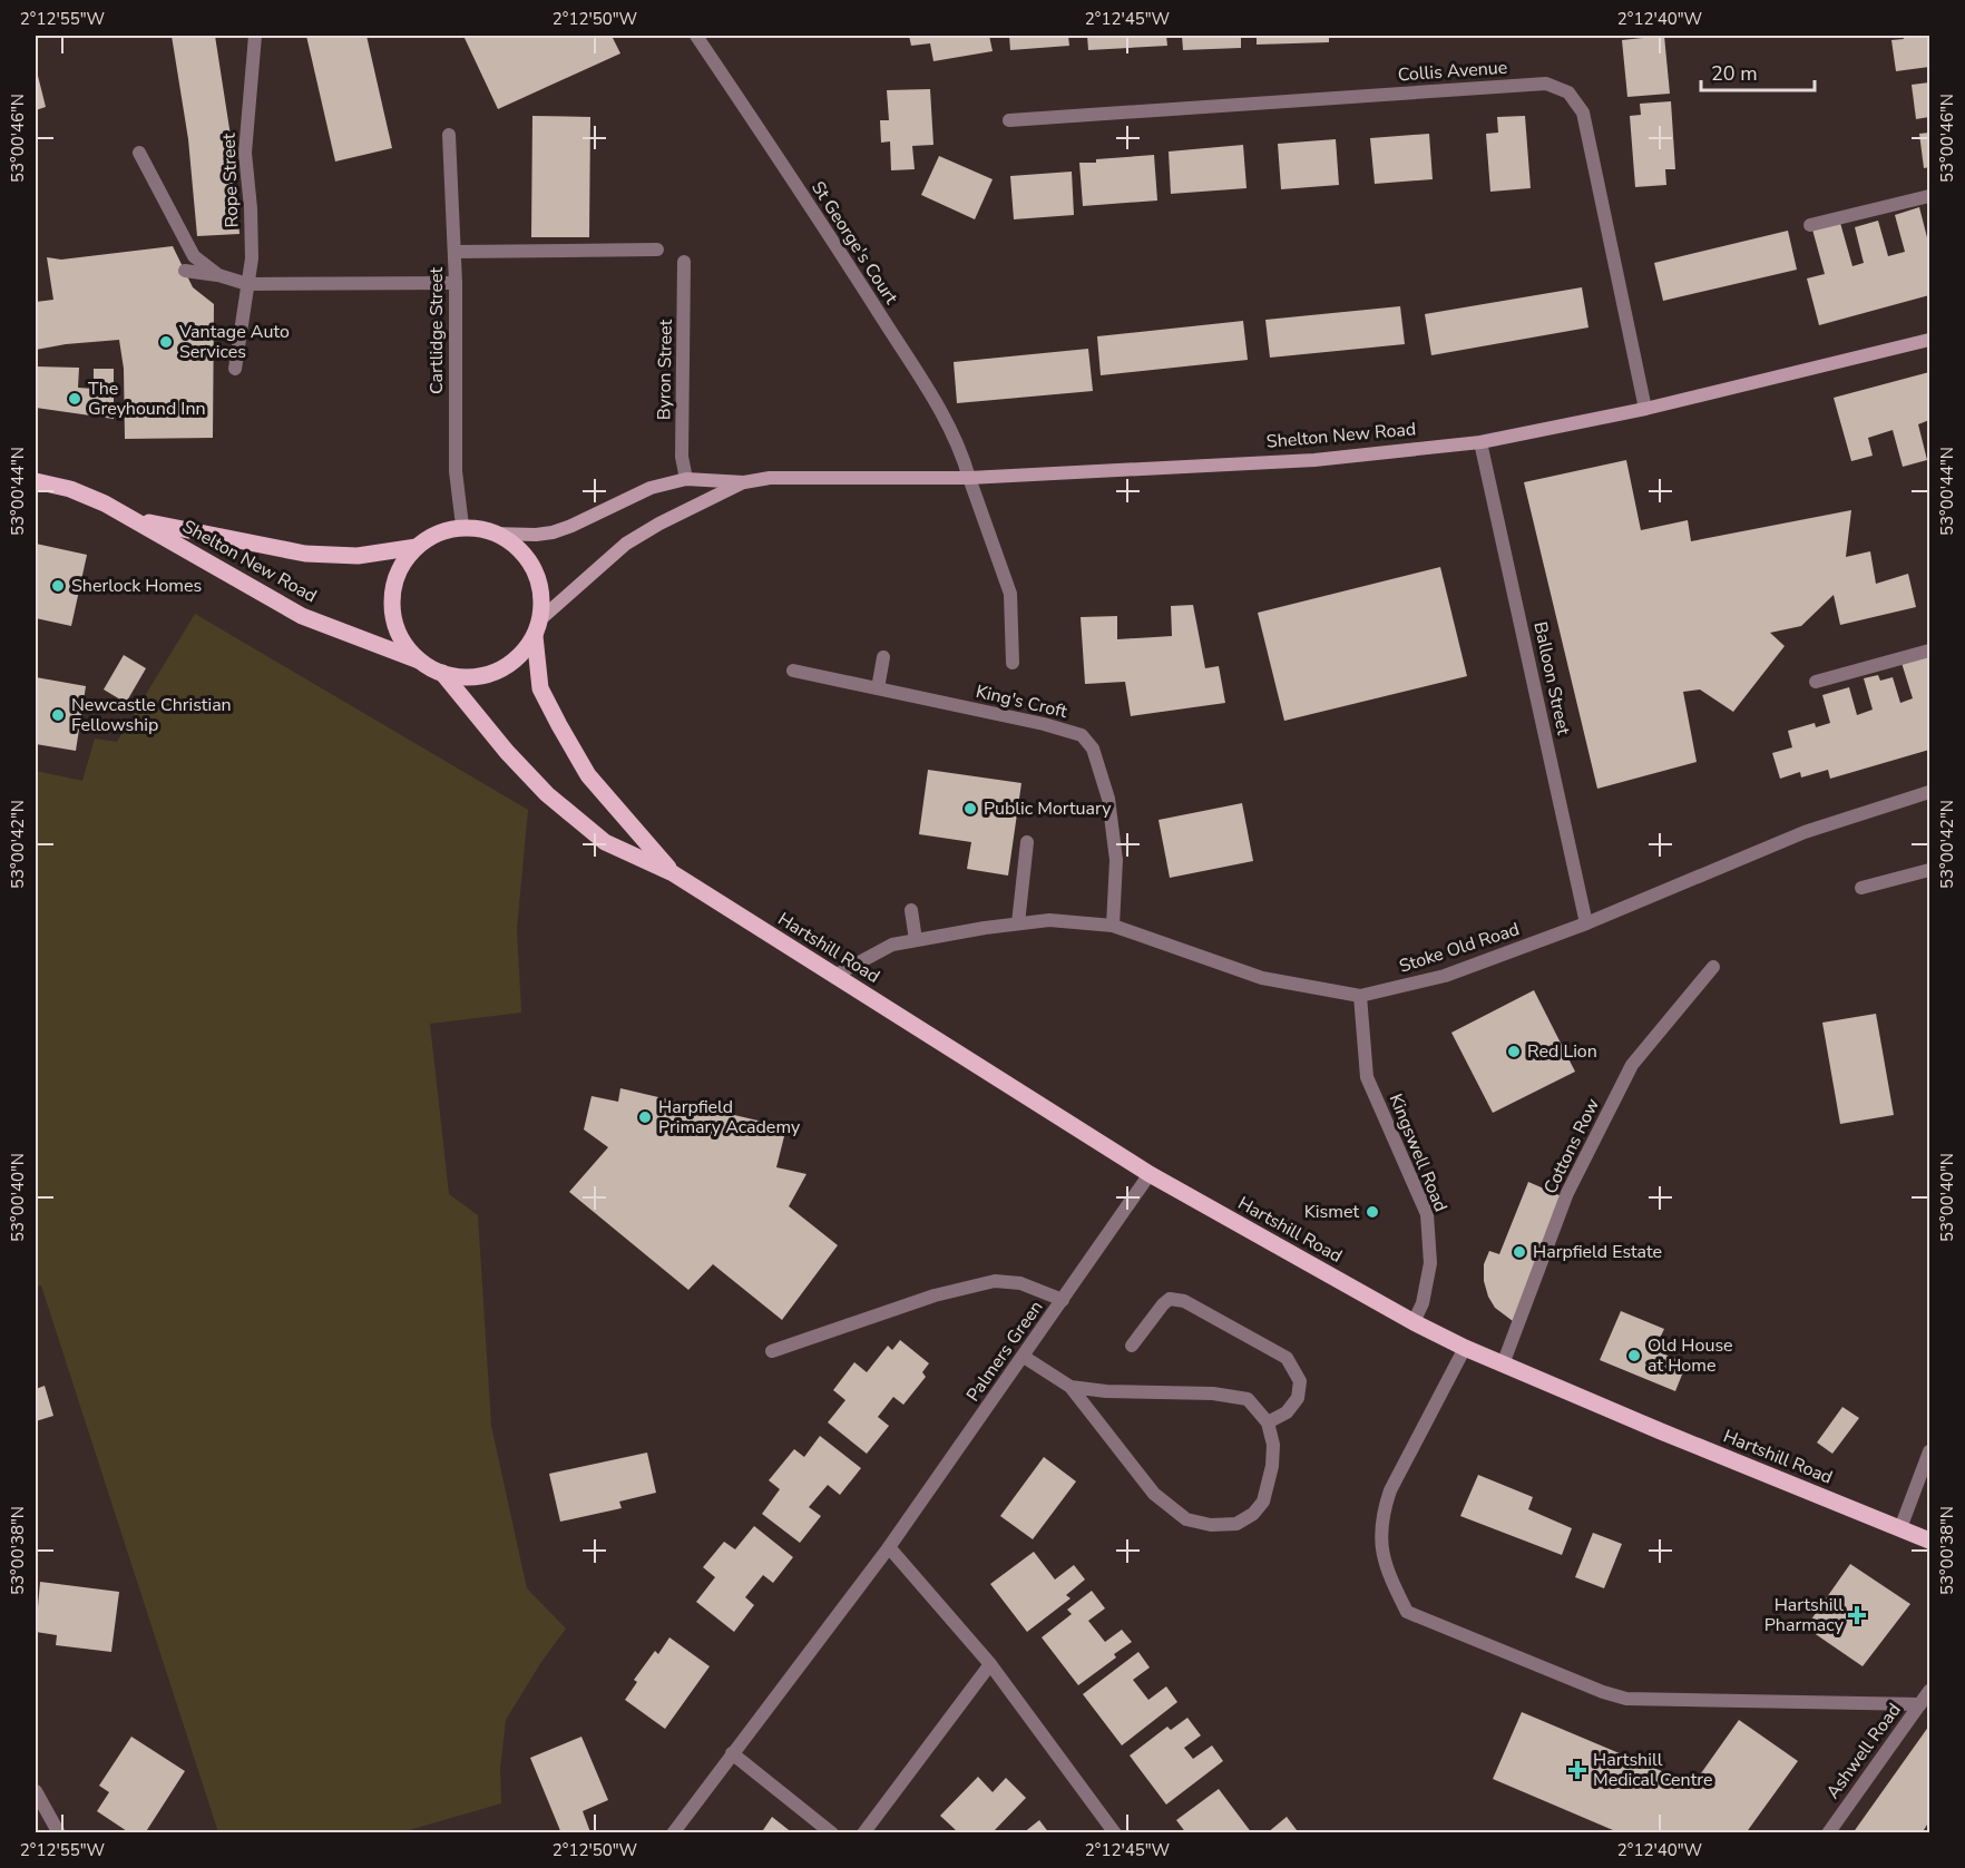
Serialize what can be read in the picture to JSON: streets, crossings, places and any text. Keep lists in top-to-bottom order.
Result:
{
  "streets": {
    "main road": ["Shelton New Road", "Hartshill Road"],
    "street": [
      "Collis Avenue",
      "Rope Street",
      "St George's Court",
      "Cartlidge Street",
      "Byron Street",
      "Balloon Street",
      "King's Croft",
      "Stoke Old Road",
      "Cottons Row",
      "Kingswell Road",
      "Palmers Green",
      "Ashwell Road"
    ]
  },
  "crossings": [
    ["Collis Avenue", "Shelton New Road"],
    ["St George's Court", "Shelton New Road"],
    ["Cartlidge Street", "Shelton New Road"],
    ["Cartlidge Street", "Hartshill Road"],
    ["Byron Street", "Shelton New Road"],
    ["Shelton New Road", "Balloon Street"],
    ["Shelton New Road", "Hartshill Road"],
    ["Balloon Street", "Stoke Old Road"],
    ["King's Croft", "Stoke Old Road"],
    ["Hartshill Road", "Stoke Old Road"],
    ["Hartshill Road", "Cottons Row"],
    ["Hartshill Road", "Kingswell Road"],
    ["Hartshill Road", "Palmers Green"],
    ["Stoke Old Road", "Kingswell Road"]
  ],
  "places": {
    "other": [
      "Vantage Auto Services",
      "The Greyhound Inn",
      "Sherlock Homes",
      "Newcastle Christian Fellowship",
      "Public Mortuary",
      "Red Lion",
      "Harpfield Primary Academy",
      "Kismet",
      "Harpfield Estate",
      "Old House at Home"
    ],
    "health": ["Hartshill Pharmacy", "Hartshill Medical Centre"]
  },
  "scale_bar": "20 m",
  "coordinates": [
    "2°12'55\"W",
    "2°12'50\"W",
    "2°12'45\"W",
    "2°12'40\"W",
    "53°00'46\"N",
    "53°00'44\"N",
    "53°00'42\"N",
    "53°00'40\"N",
    "53°00'38\"N"
  ]
}
